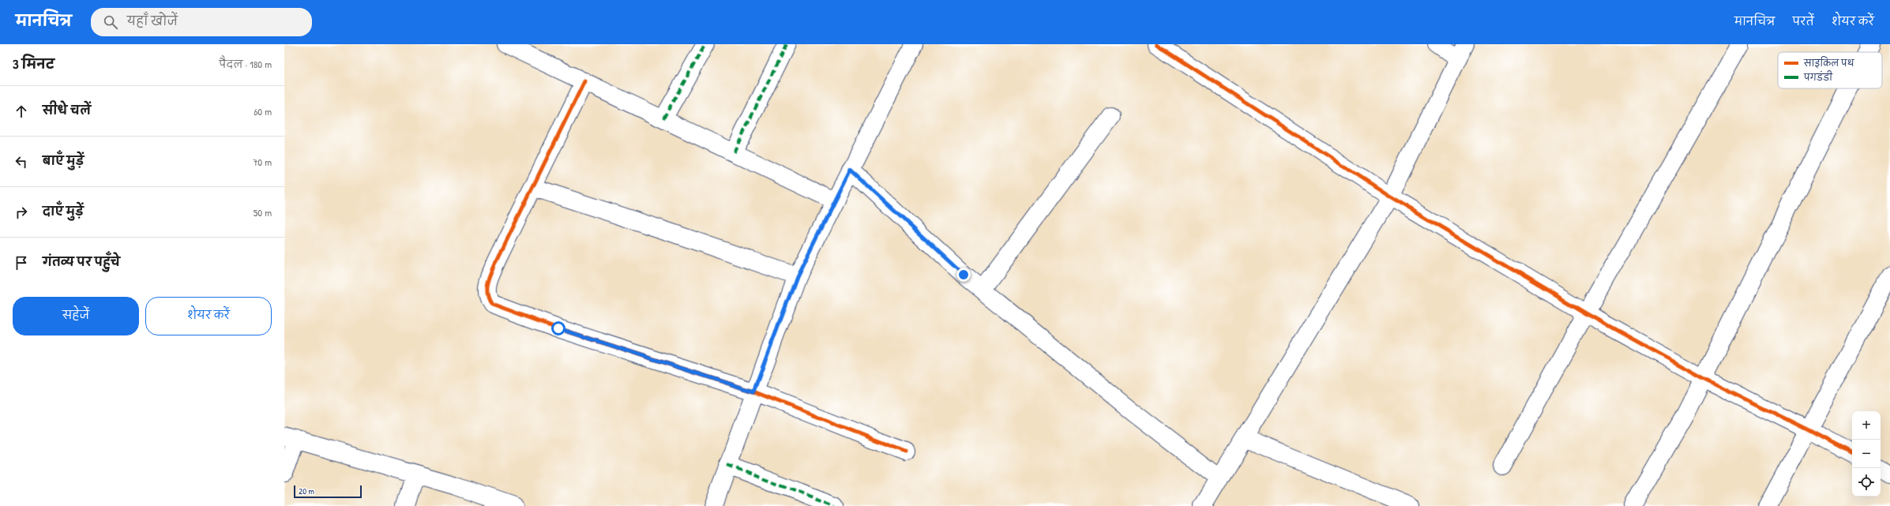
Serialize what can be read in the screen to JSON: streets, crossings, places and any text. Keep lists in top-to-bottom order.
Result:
{
  "legend": ["साइकिल पथ", "पगडंडी"],
  "scale_bar": "20 m",
  "page": {
    "header": "मानचित्र",
    "search": "यहाँ खोजें",
    "nav": ["मानचित्र", "परतें", "शेयर करें"],
    "heading": ["3 मिनट", "पैदल · 180 m"],
    "list": [
      ["सीधे चलें", "60 m"],
      ["बाएँ मुड़ें", "70 m"],
      ["दाएँ मुड़ें", "50 m"],
      "गंतव्य पर पहुँचे"
    ],
    "buttons": ["सहेजें", "शेयर करें"],
    "map_buttons": ["+", "−"],
    "scale": "20 m"
  }
}
